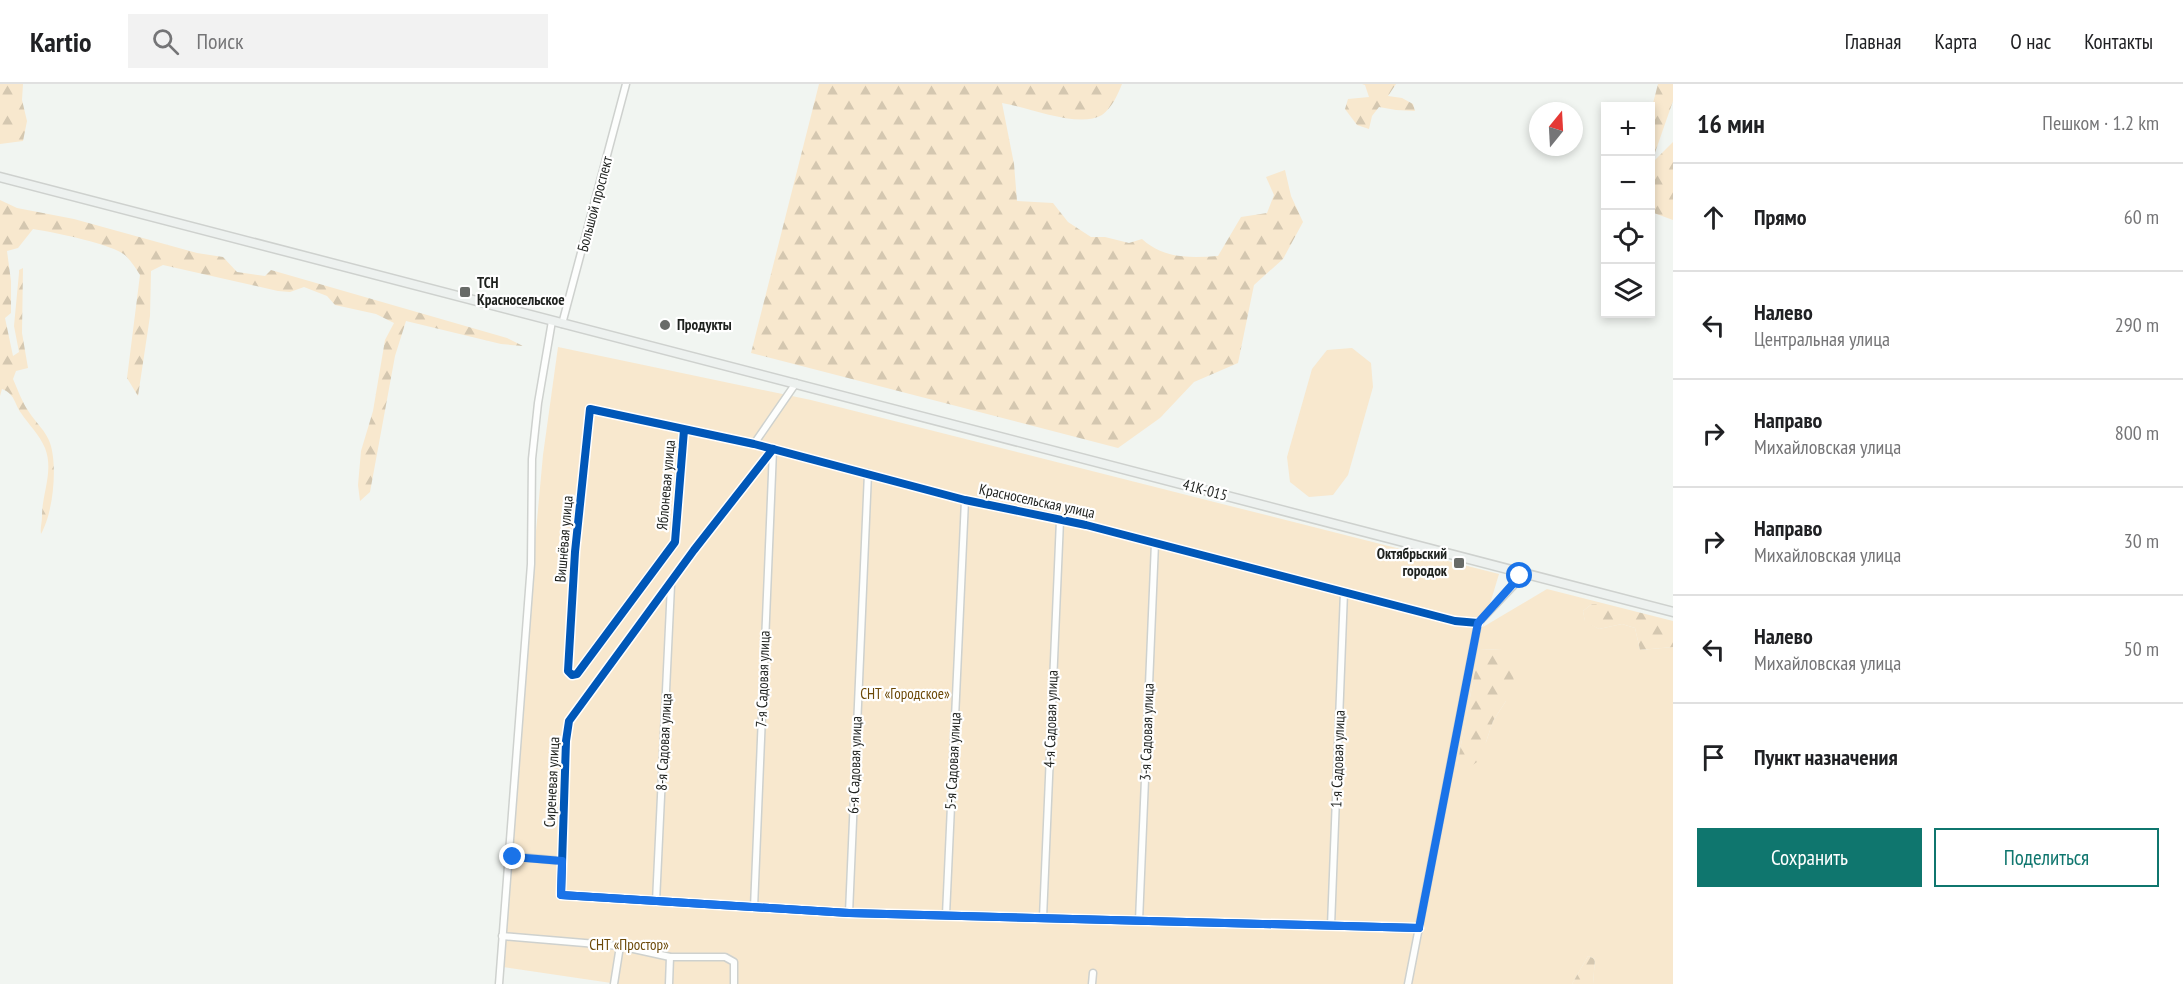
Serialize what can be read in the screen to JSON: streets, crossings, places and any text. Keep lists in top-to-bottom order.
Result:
{
  "streets": {
    "main road": ["41К-015"],
    "street": [
      "Большой проспект",
      "Яблоневая улица",
      "Красносельская улица",
      "Вишнёвая улица",
      "7-я Садовая улица",
      "4-я Садовая улица",
      "3-я Садовая улица",
      "8-я Садовая улица",
      "1-я Садовая улица",
      "5-я Садовая улица",
      "6-я Садовая улица",
      "Сиреневая улица"
    ]
  },
  "crossings": [
    ["Большой проспект", "41К-015"],
    ["Яблоневая улица", "Красносельская улица"],
    ["Яблоневая улица", "Вишнёвая улица"],
    ["Красносельская улица", "Вишнёвая улица"],
    ["Красносельская улица", "7-я Садовая улица"],
    ["Красносельская улица", "4-я Садовая улица"],
    ["Красносельская улица", "3-я Садовая улица"],
    ["Красносельская улица", "1-я Садовая улица"],
    ["Красносельская улица", "5-я Садовая улица"],
    ["Красносельская улица", "6-я Садовая улица"],
    ["Красносельская улица", "Сиреневая улица"],
    ["7-я Садовая улица", "Сиреневая улица"],
    ["8-я Садовая улица", "Сиреневая улица"]
  ],
  "parks": ["СНТ «Городское»", "СНТ «Простор»"],
  "places": {
    "transit": ["ТСН Красносельское", "Октябрьский городок"],
    "other": ["Продукты"]
  },
  "north": "top",
  "page": {
    "header": "Kartio",
    "search": "Поиск",
    "nav": [
      "Главная",
      "Карта",
      "О нас",
      "Контакты"
    ],
    "heading": ["16 мин", "Пешком · 1.2 km"],
    "map_buttons": ["+", "−"],
    "list": [
      ["Прямо", "60 m"],
      ["Налево", "Центральная улица", "290 m"],
      ["Направо", "Михайловская улица", "800 m"],
      ["Направо", "Михайловская улица", "30 m"],
      ["Налево", "Михайловская улица", "50 m"],
      "Пункт назначения"
    ],
    "buttons": ["Сохранить", "Поделиться"]
  }
}
